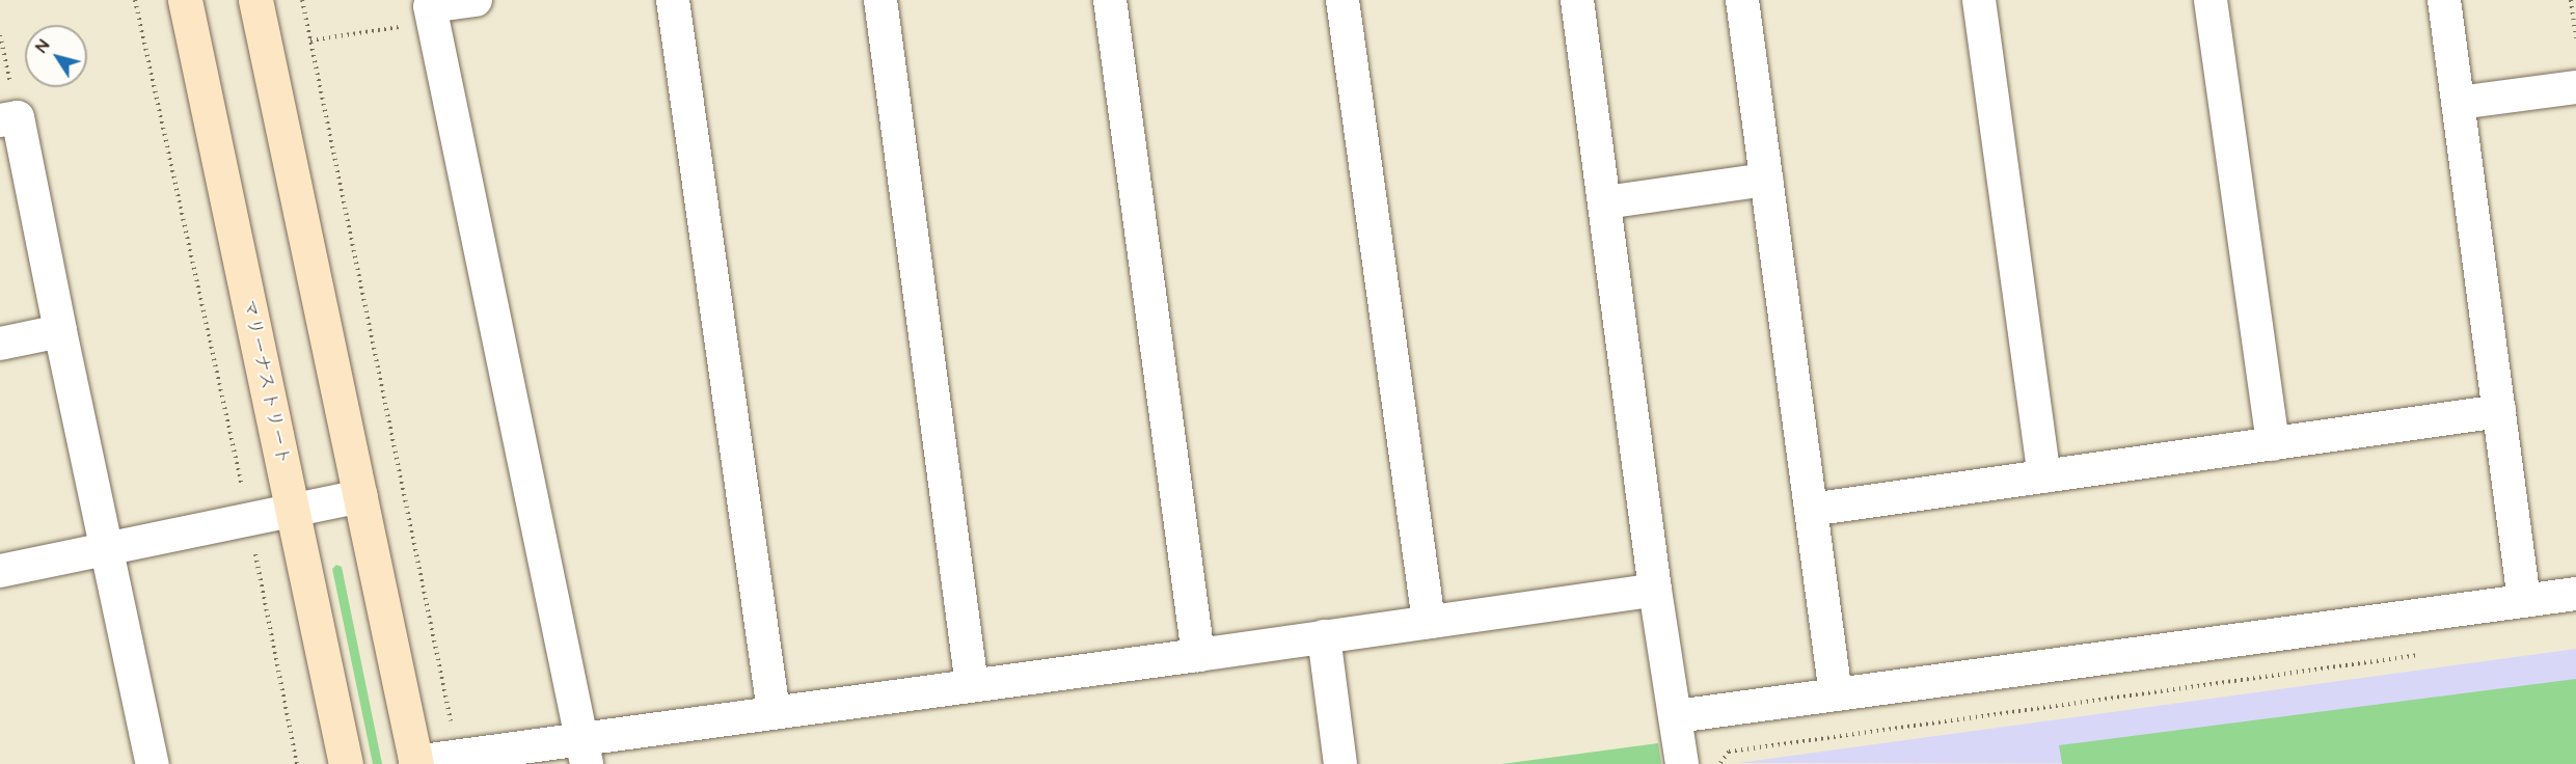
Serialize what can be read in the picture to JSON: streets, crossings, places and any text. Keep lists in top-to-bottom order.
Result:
{
  "streets": {
    "street": ["マリーナストリート"]
  },
  "north": "top left"
}
